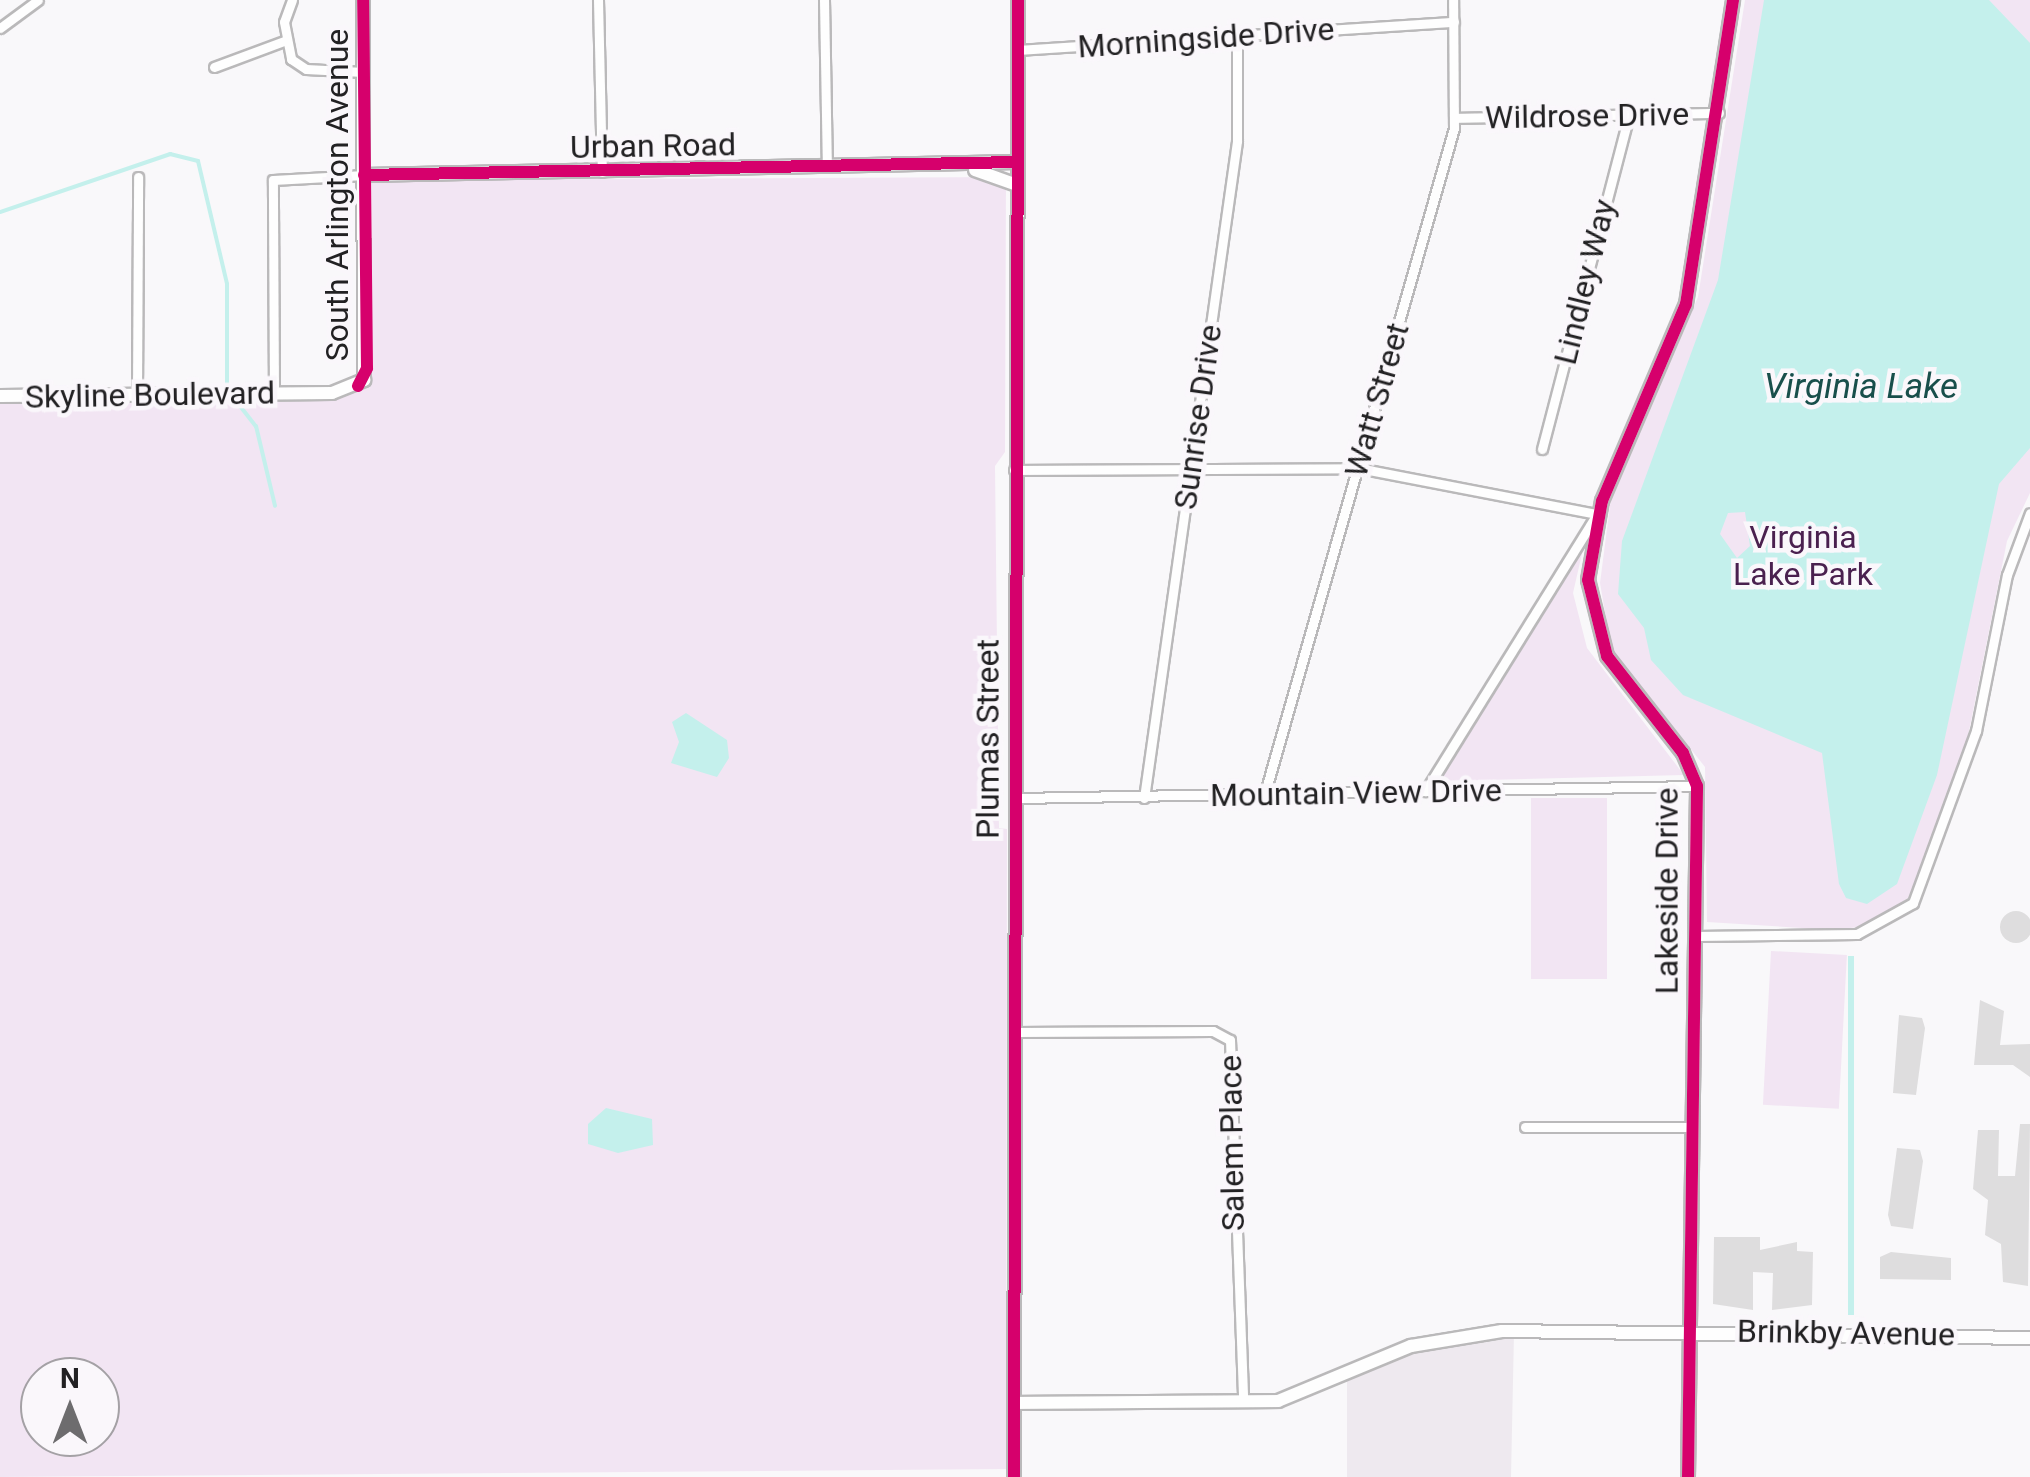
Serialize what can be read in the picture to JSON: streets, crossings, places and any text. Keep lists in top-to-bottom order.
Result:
{
  "streets": {
    "street": [
      "Morningside Drive",
      "Wildrose Drive",
      "Urban Road",
      "South Arlington Avenue",
      "Lindley Way",
      "Skyline Boulevard",
      "Watt Street",
      "Sunrise Drive",
      "Plumas Street",
      "Mountain View Drive",
      "Lakeside Drive",
      "Salem Place",
      "Brinkby Avenue"
    ]
  },
  "crossings": [
    ["Morningside Drive", "Watt Street"],
    ["Morningside Drive", "Sunrise Drive"],
    ["Morningside Drive", "Plumas Street"],
    ["Wildrose Drive", "Lindley Way"],
    ["Wildrose Drive", "Watt Street"],
    ["Wildrose Drive", "Lakeside Drive"],
    ["Urban Road", "South Arlington Avenue"],
    ["Urban Road", "Skyline Boulevard"],
    ["Urban Road", "Plumas Street"],
    ["South Arlington Avenue", "Skyline Boulevard"],
    ["Watt Street", "Mountain View Drive"],
    ["Sunrise Drive", "Mountain View Drive"],
    ["Plumas Street", "Mountain View Drive"],
    ["Plumas Street", "Salem Place"],
    ["Plumas Street", "Brinkby Avenue"],
    ["Mountain View Drive", "Lakeside Drive"],
    ["Lakeside Drive", "Brinkby Avenue"],
    ["Salem Place", "Brinkby Avenue"]
  ],
  "water": ["Virginia Lake"],
  "parks": ["Virginia Lake Park"],
  "north": "top"
}
